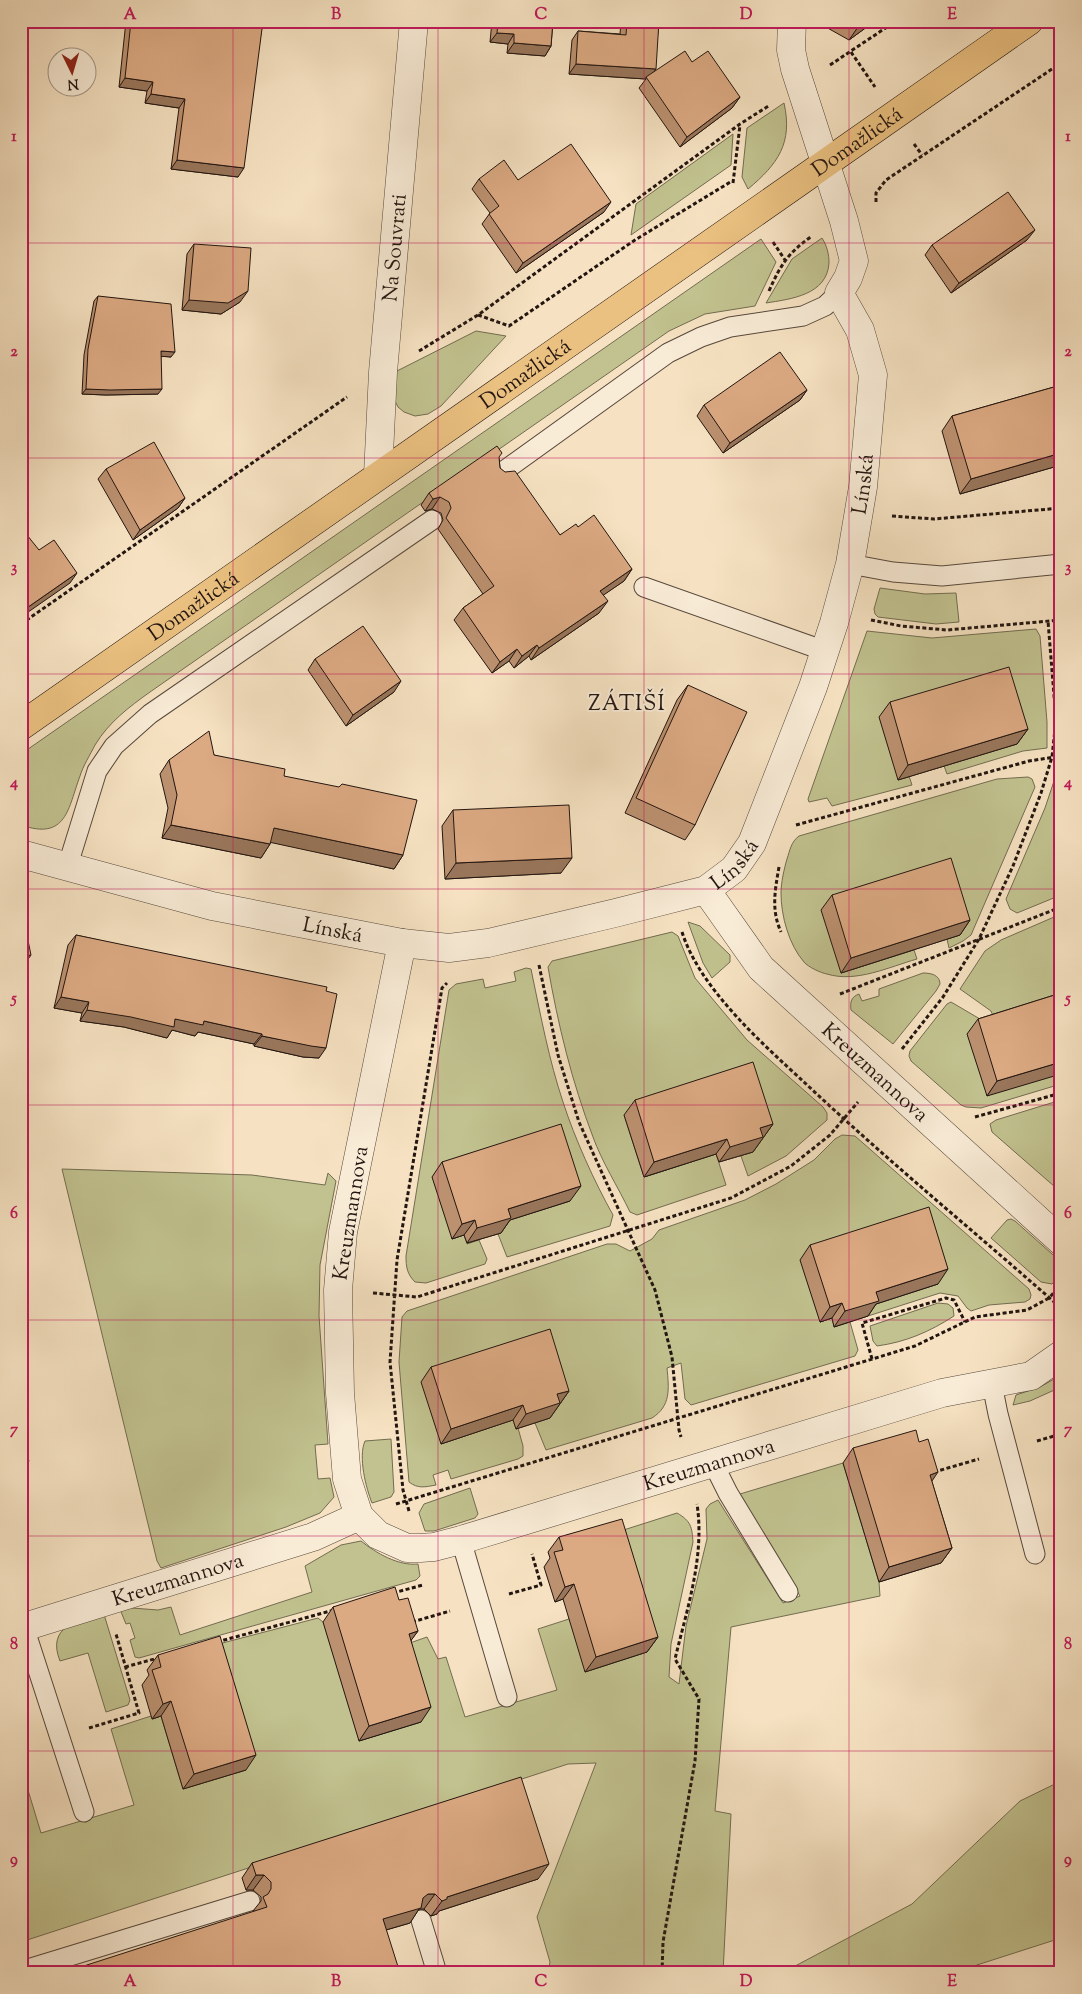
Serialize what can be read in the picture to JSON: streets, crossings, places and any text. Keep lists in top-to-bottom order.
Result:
{
  "streets": {
    "main road": ["Domažlická"],
    "street": ["Na Souvrati", "Línská", "Kreuzmannova"]
  },
  "crossings": [
    ["Domažlická", "Na Souvrati"],
    ["Línská", "Kreuzmannova"]
  ],
  "districts": ["ZÁTIŠÍ"],
  "north": "bottom",
  "grid": {
    "columns": [
      "A",
      "B",
      "C",
      "D",
      "E"
    ],
    "rows": [
      "1",
      "2",
      "3",
      "4",
      "5",
      "6",
      "7",
      "8",
      "9"
    ]
  }
}
